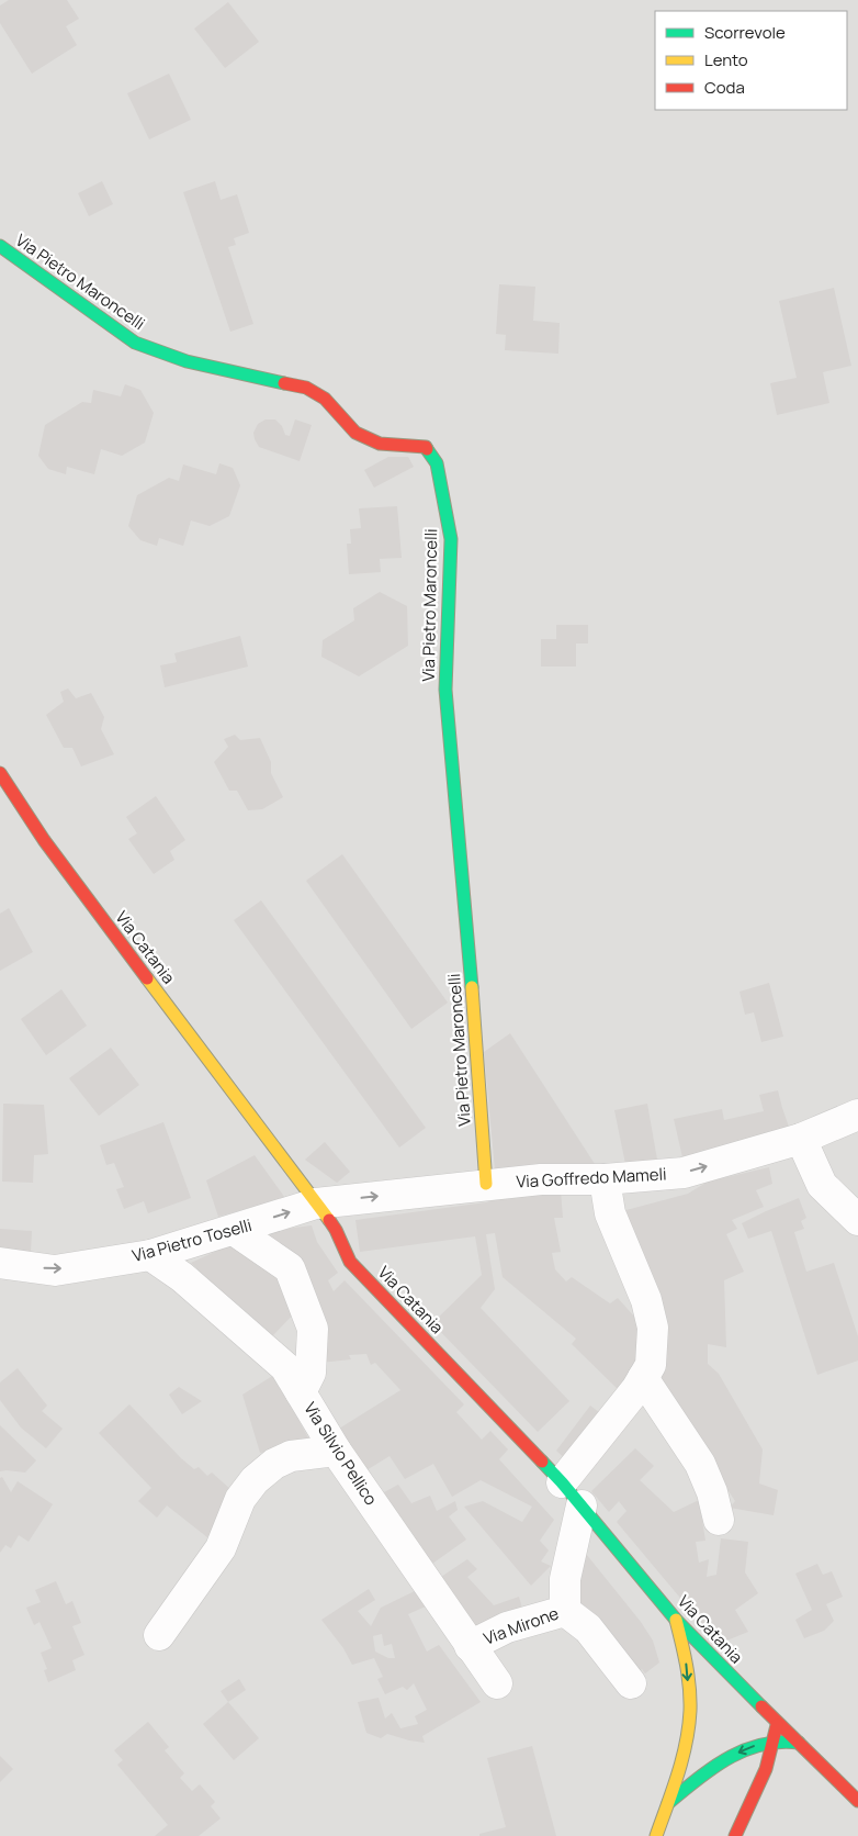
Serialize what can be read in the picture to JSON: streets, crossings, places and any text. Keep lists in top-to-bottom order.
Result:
{
  "streets": {
    "street": [
      "Via Pietro Maroncelli",
      "Via Catania",
      "Via Goffredo Mameli",
      "Via Pietro Toselli",
      "Via Silvio Pellico",
      "Via Mirone"
    ]
  },
  "crossings": [
    ["Via Pietro Maroncelli", "Via Goffredo Mameli"],
    ["Via Catania", "Via Goffredo Mameli"],
    ["Via Catania", "Via Pietro Toselli"],
    ["Via Catania", "Via Mirone"],
    ["Via Goffredo Mameli", "Via Pietro Toselli"],
    ["Via Pietro Toselli", "Via Silvio Pellico"],
    ["Via Silvio Pellico", "Via Mirone"]
  ],
  "one_way": ["Via Goffredo Mameli", "Via Pietro Toselli"],
  "legend": ["Scorrevole", "Lento", "Coda"]
}
